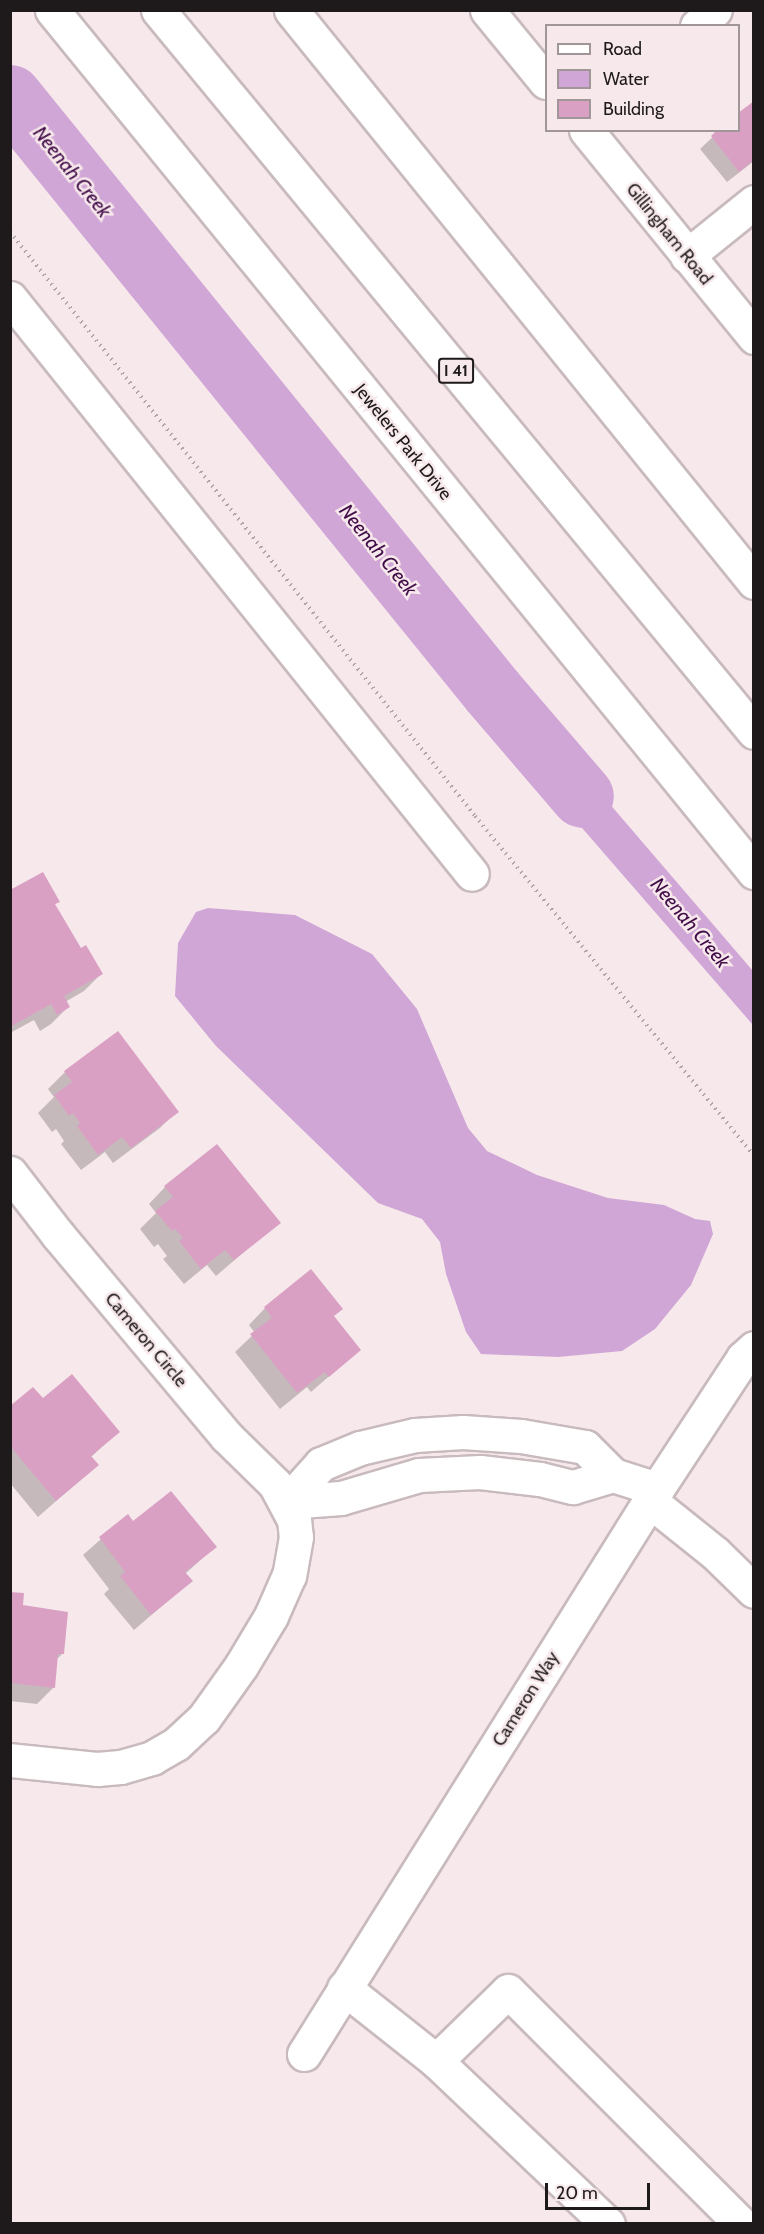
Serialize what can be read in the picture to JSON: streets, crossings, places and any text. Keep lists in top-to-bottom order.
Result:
{
  "streets": {
    "main road": [
      "Gillingham Road",
      "I 41",
      "Jewelers Park Drive",
      "Cameron Circle",
      "Cameron Way"
    ]
  },
  "water": ["Neenah Creek"],
  "legend": ["Road", "Water", "Building"],
  "scale_bar": "20 m"
}
